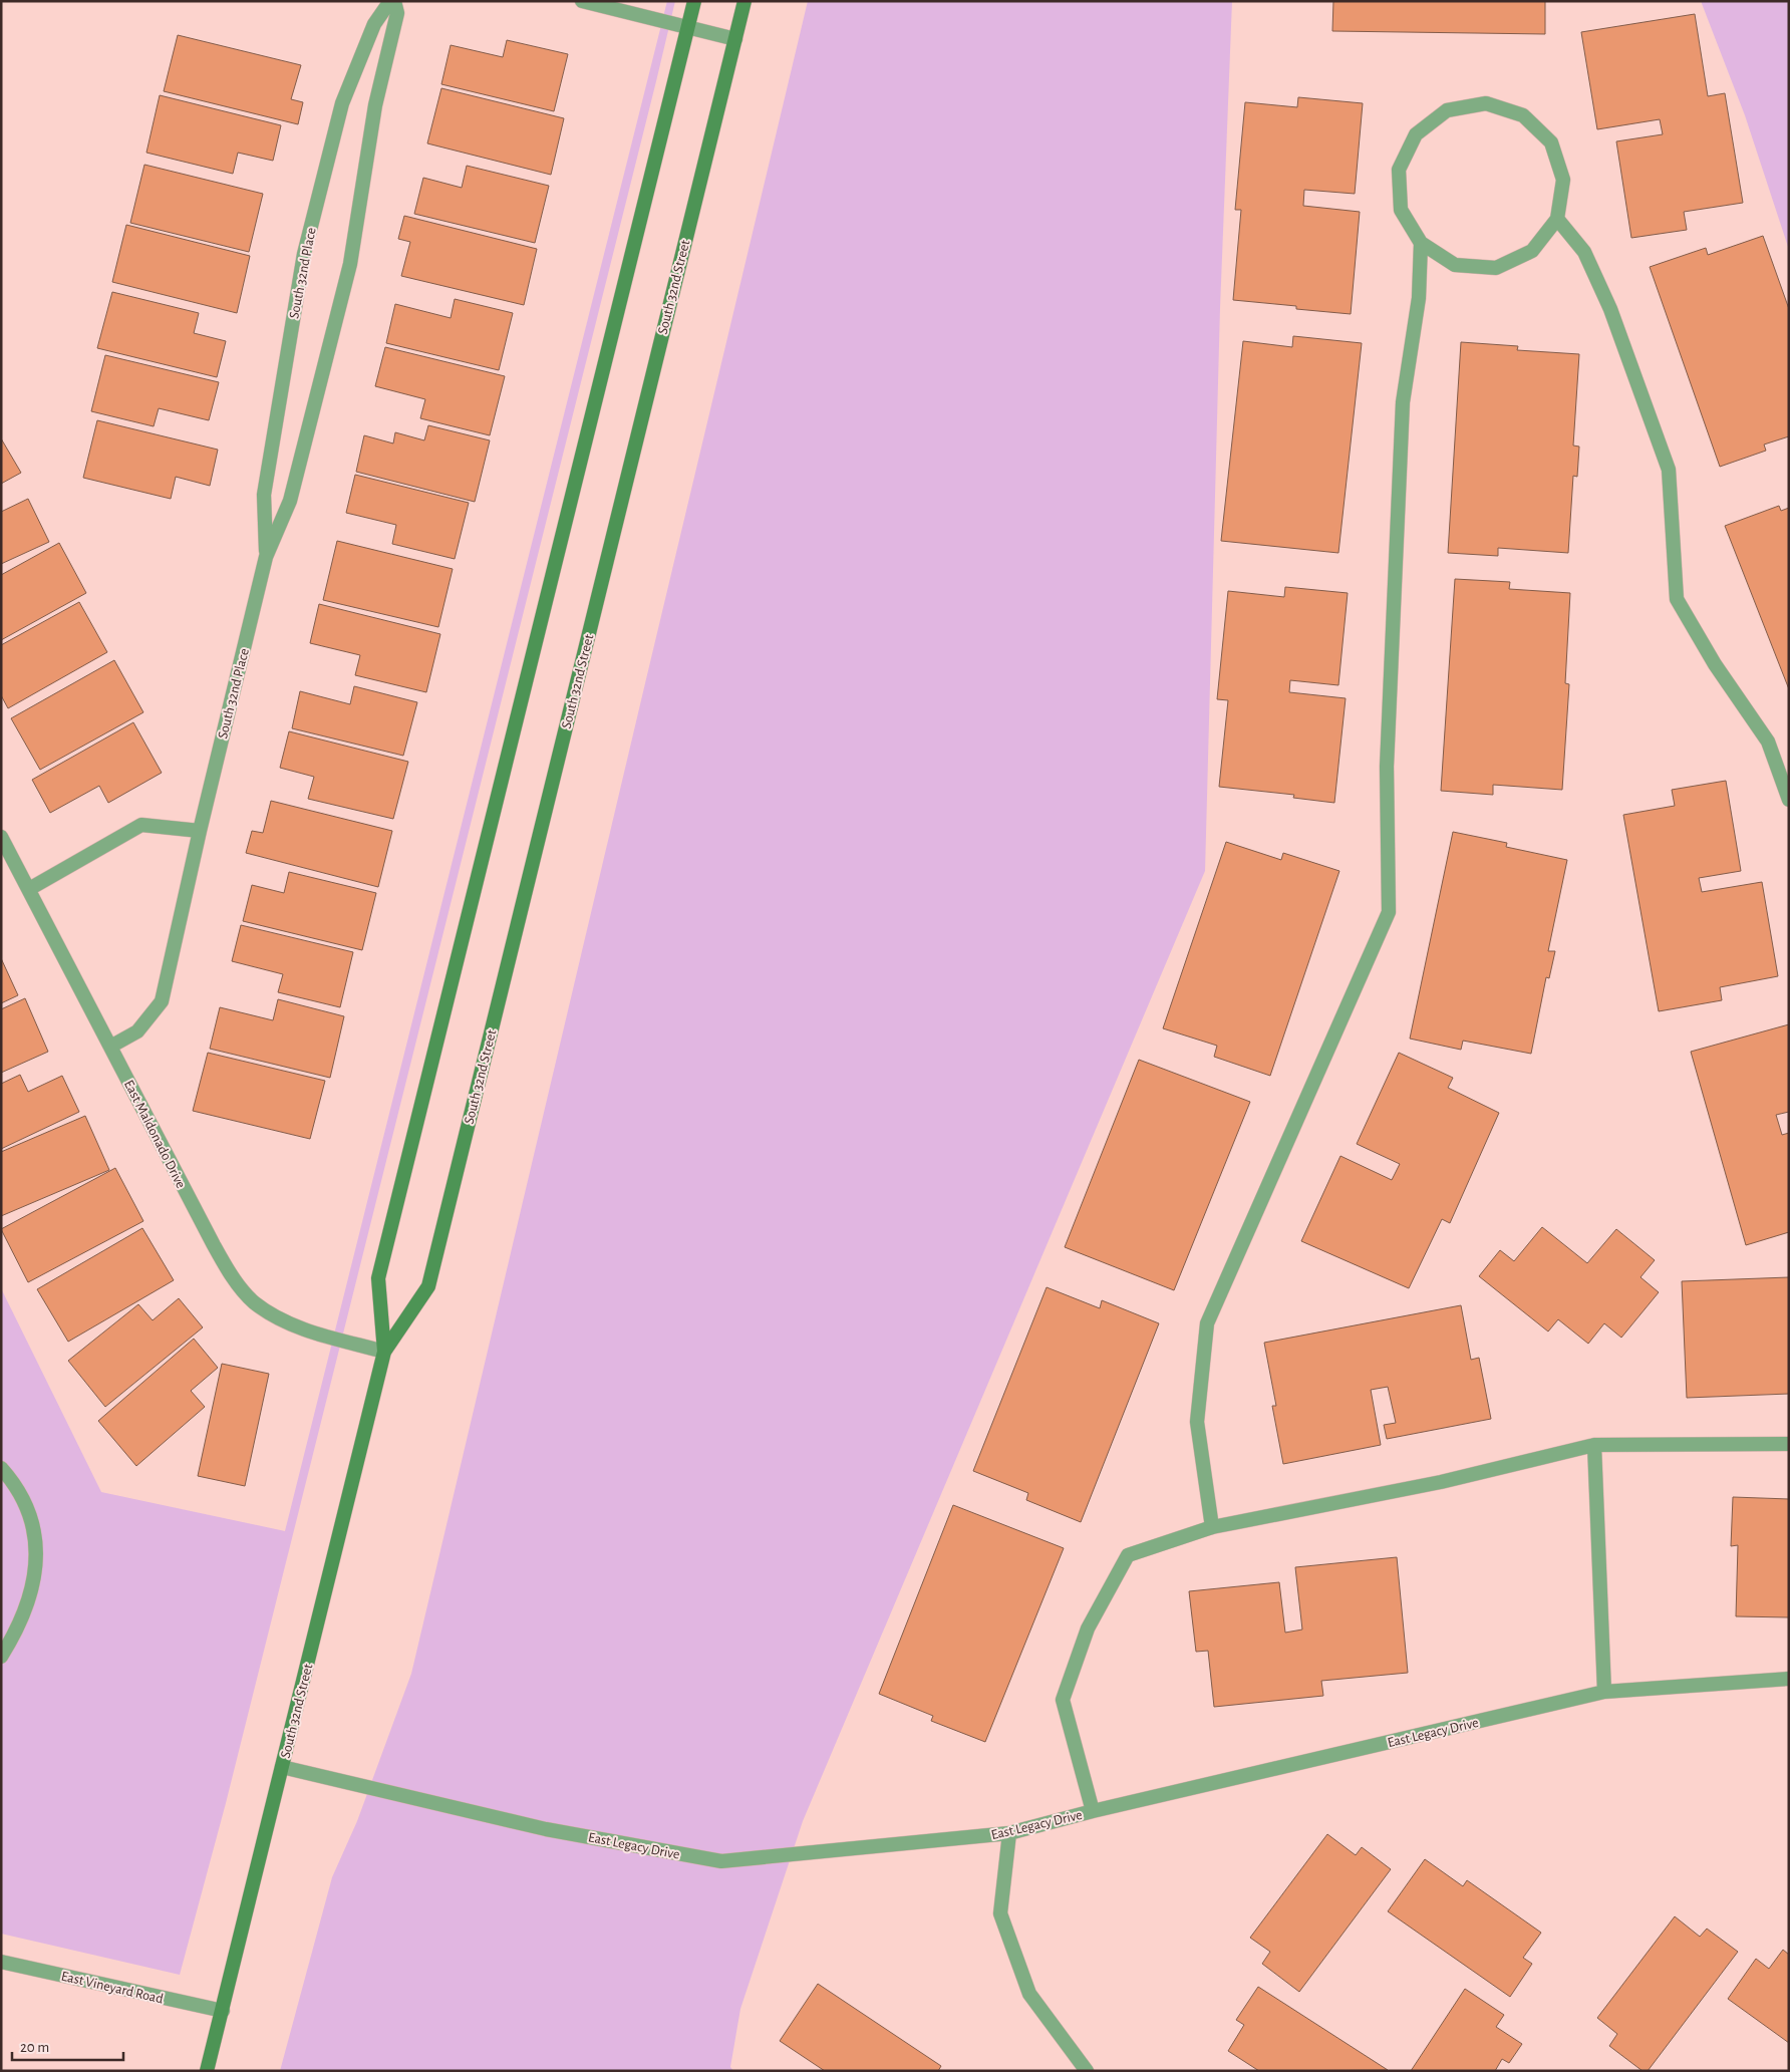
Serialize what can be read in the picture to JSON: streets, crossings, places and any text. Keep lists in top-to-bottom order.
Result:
{
  "streets": {
    "main road": ["South 32nd Street"],
    "street": [
      "South 32nd Place",
      "East Maldonado Drive",
      "East Legacy Drive",
      "East Vineyard Road"
    ]
  },
  "crossings": [
    ["South 32nd Place", "East Maldonado Drive"],
    ["South 32nd Street", "East Maldonado Drive"],
    ["South 32nd Street", "East Legacy Drive"],
    ["South 32nd Street", "East Vineyard Road"]
  ],
  "scale_bar": "20 m"
}
